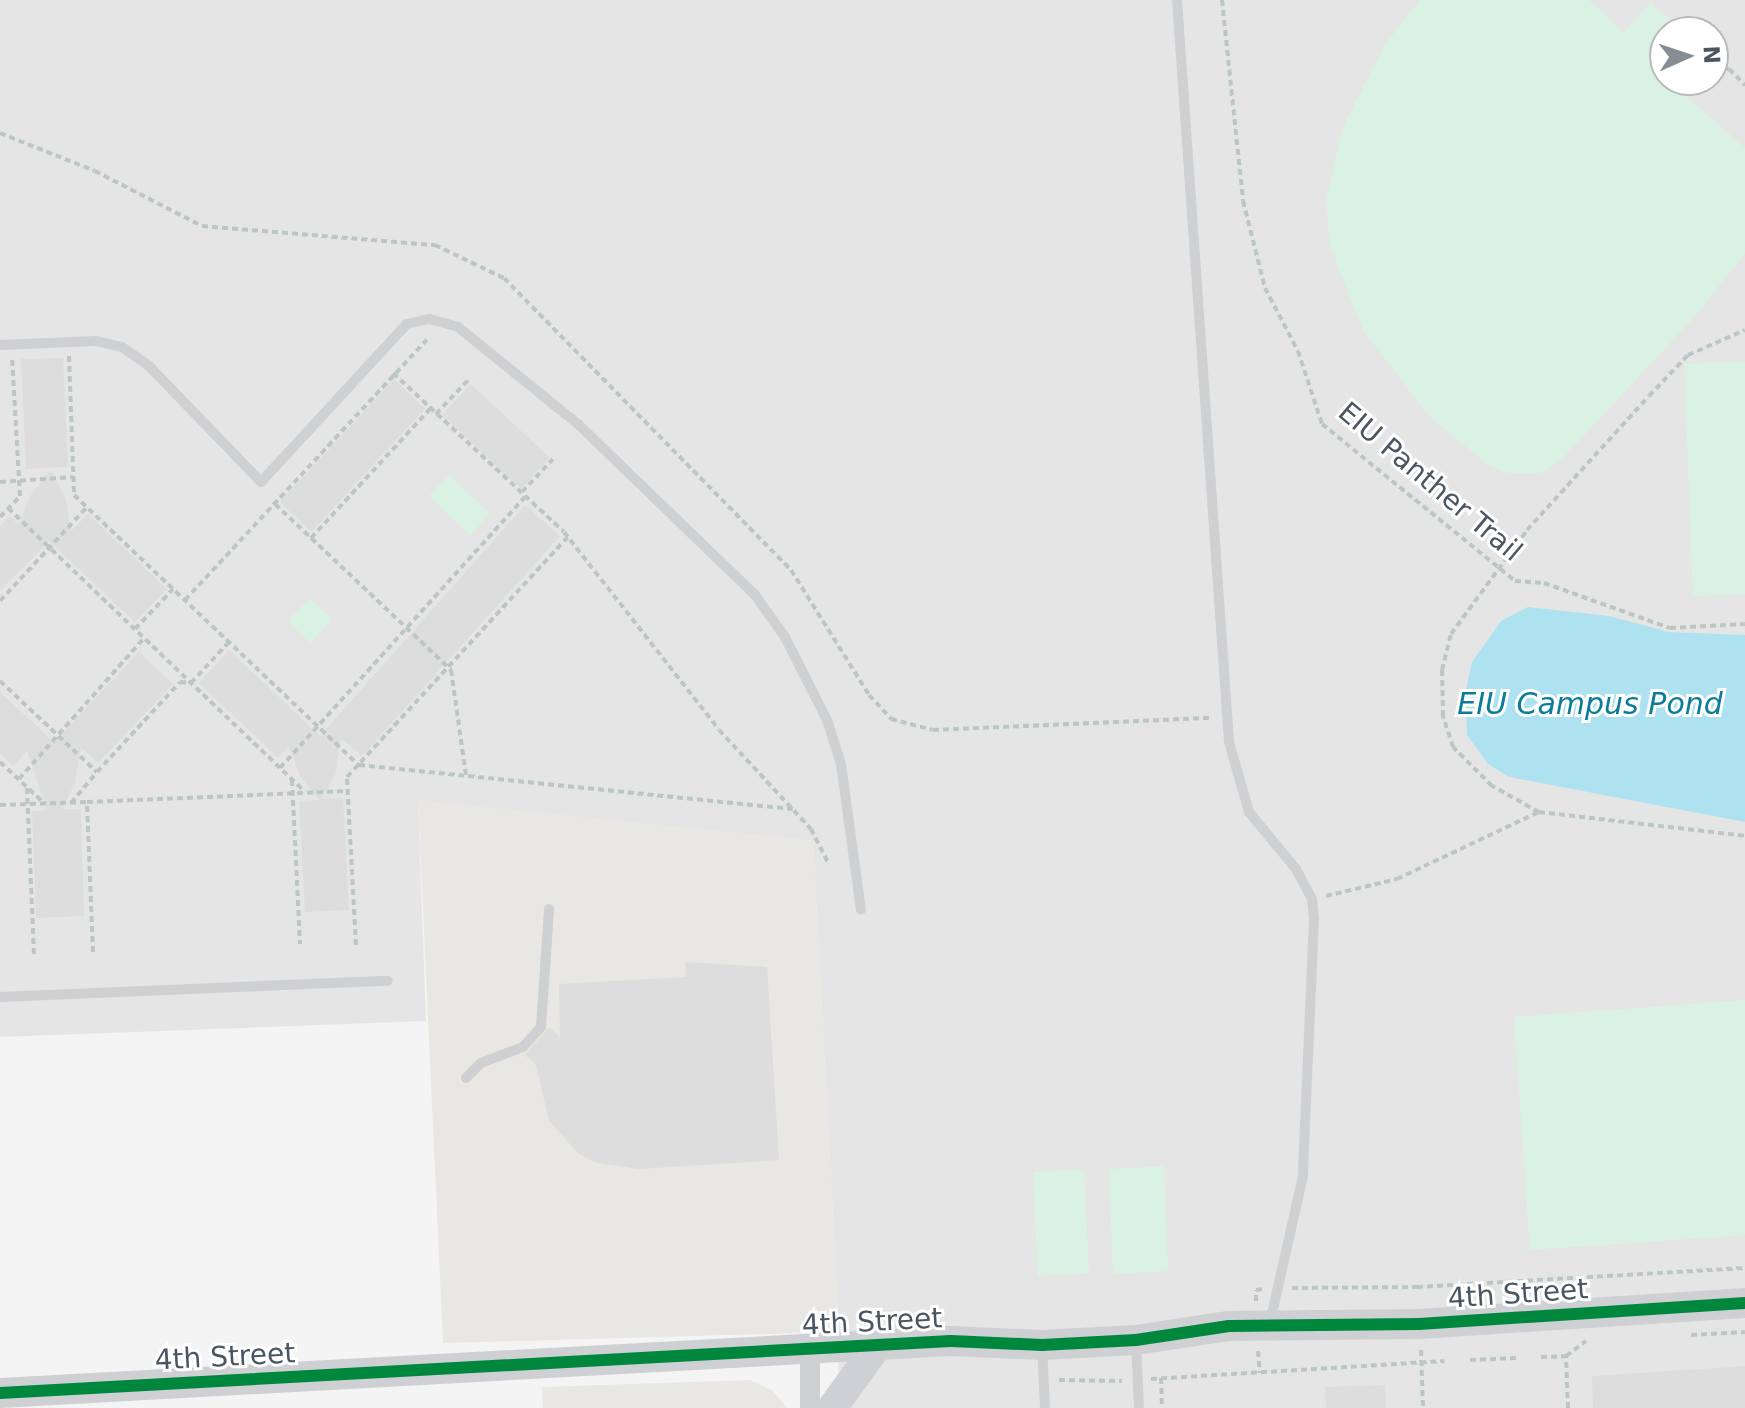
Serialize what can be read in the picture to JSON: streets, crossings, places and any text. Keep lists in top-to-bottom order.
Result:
{
  "streets": {
    "street": ["4th Street"],
    "path": ["EIU Panther Trail"]
  },
  "water": ["EIU Campus Pond"],
  "north": "right"
}
